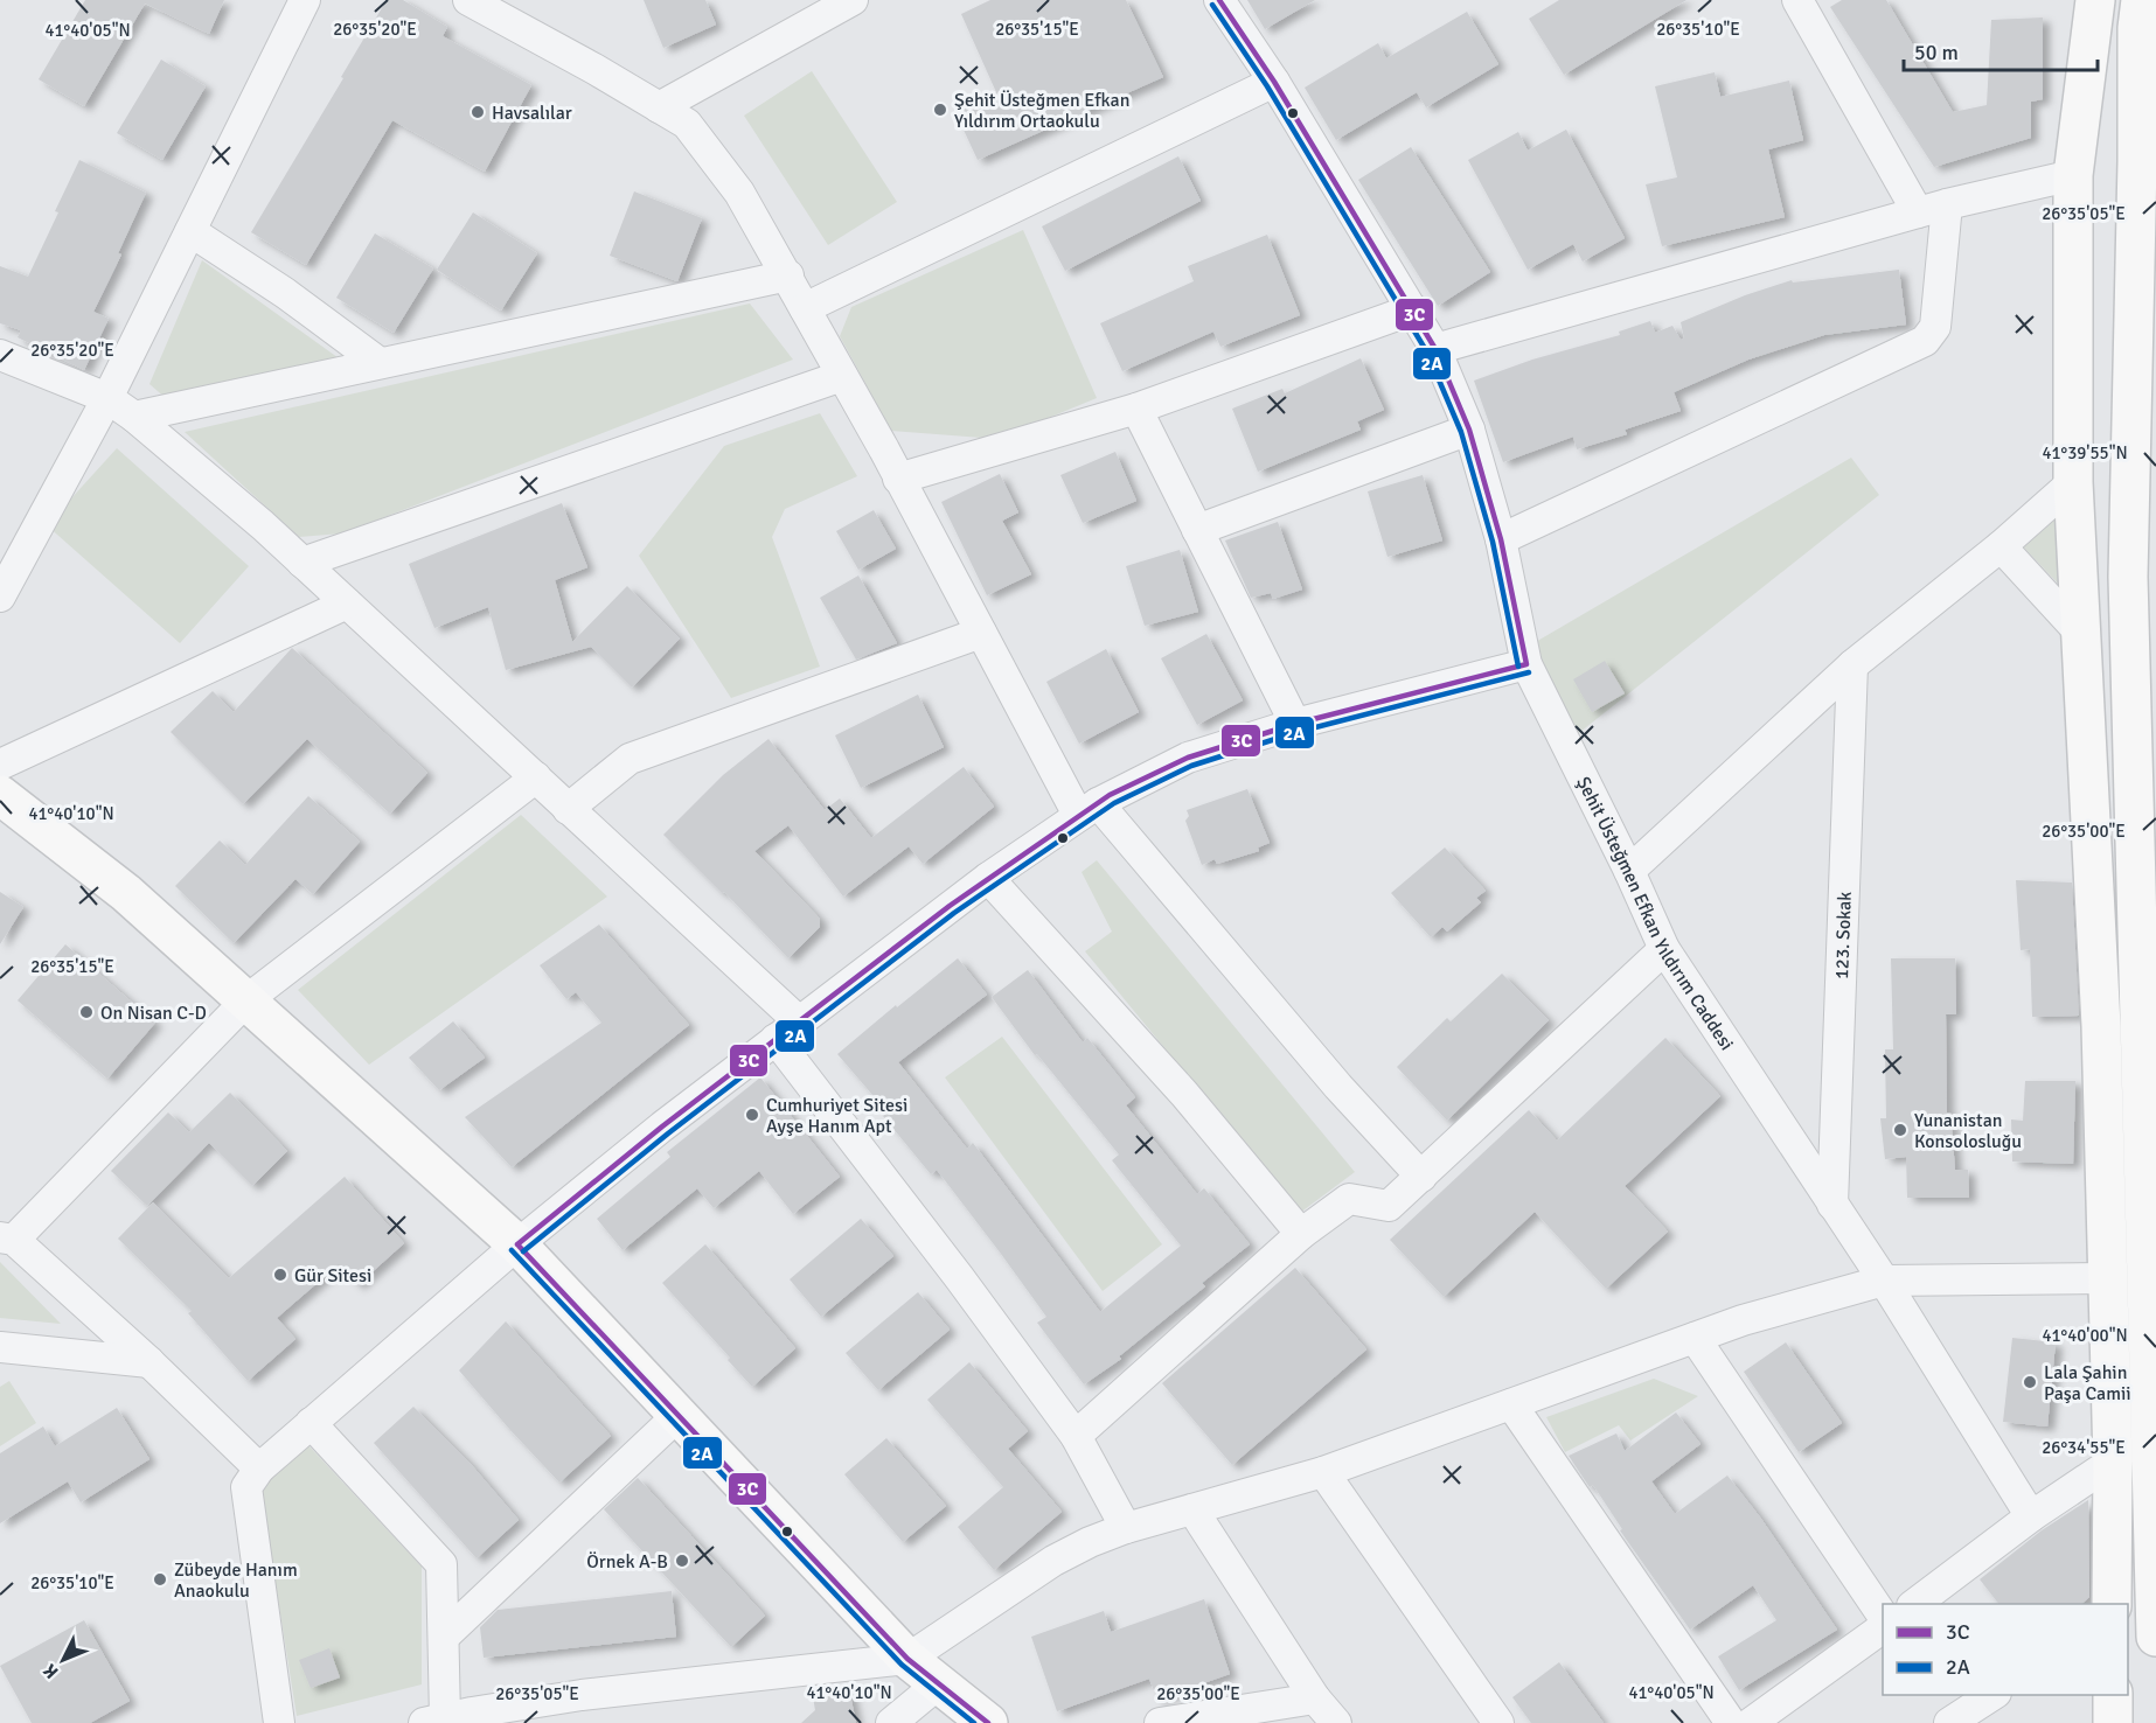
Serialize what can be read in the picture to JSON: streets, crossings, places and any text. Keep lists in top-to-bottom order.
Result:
{
  "streets": {
    "street": ["Şehit Üsteğmen Efkan Yıldırım Caddesi", "123. Sokak"]
  },
  "crossings": [
    ["Şehit Üsteğmen Efkan Yıldırım Caddesi", "123. Sokak"]
  ],
  "places": [
    "Şehit Üsteğmen Efkan Yıldırım Ortaokulu",
    "Havsalılar",
    "On Nisan C-D",
    "Cumhuriyet Sitesi Ayşe Hanım Apt",
    "Yunanistan Konsolosluğu",
    "Gür Sitesi",
    "Lala Şahin Paşa Camii",
    "Örnek A-B",
    "Zübeyde Hanım Anaokulu"
  ],
  "lines": ["transit line 3C", "transit line 2A"],
  "legend": ["3C", "2A"],
  "scale_bar": "50 m",
  "north": "bottom left",
  "coordinates": [
    "26°35'20\"E",
    "26°35'15\"E",
    "26°35'10\"E",
    "41°40'05\"N",
    "26°35'05\"E",
    "41°39'55\"N",
    "41°40'10\"N",
    "26°35'00\"E",
    "41°40'00\"N",
    "26°34'55\"E"
  ]
}
